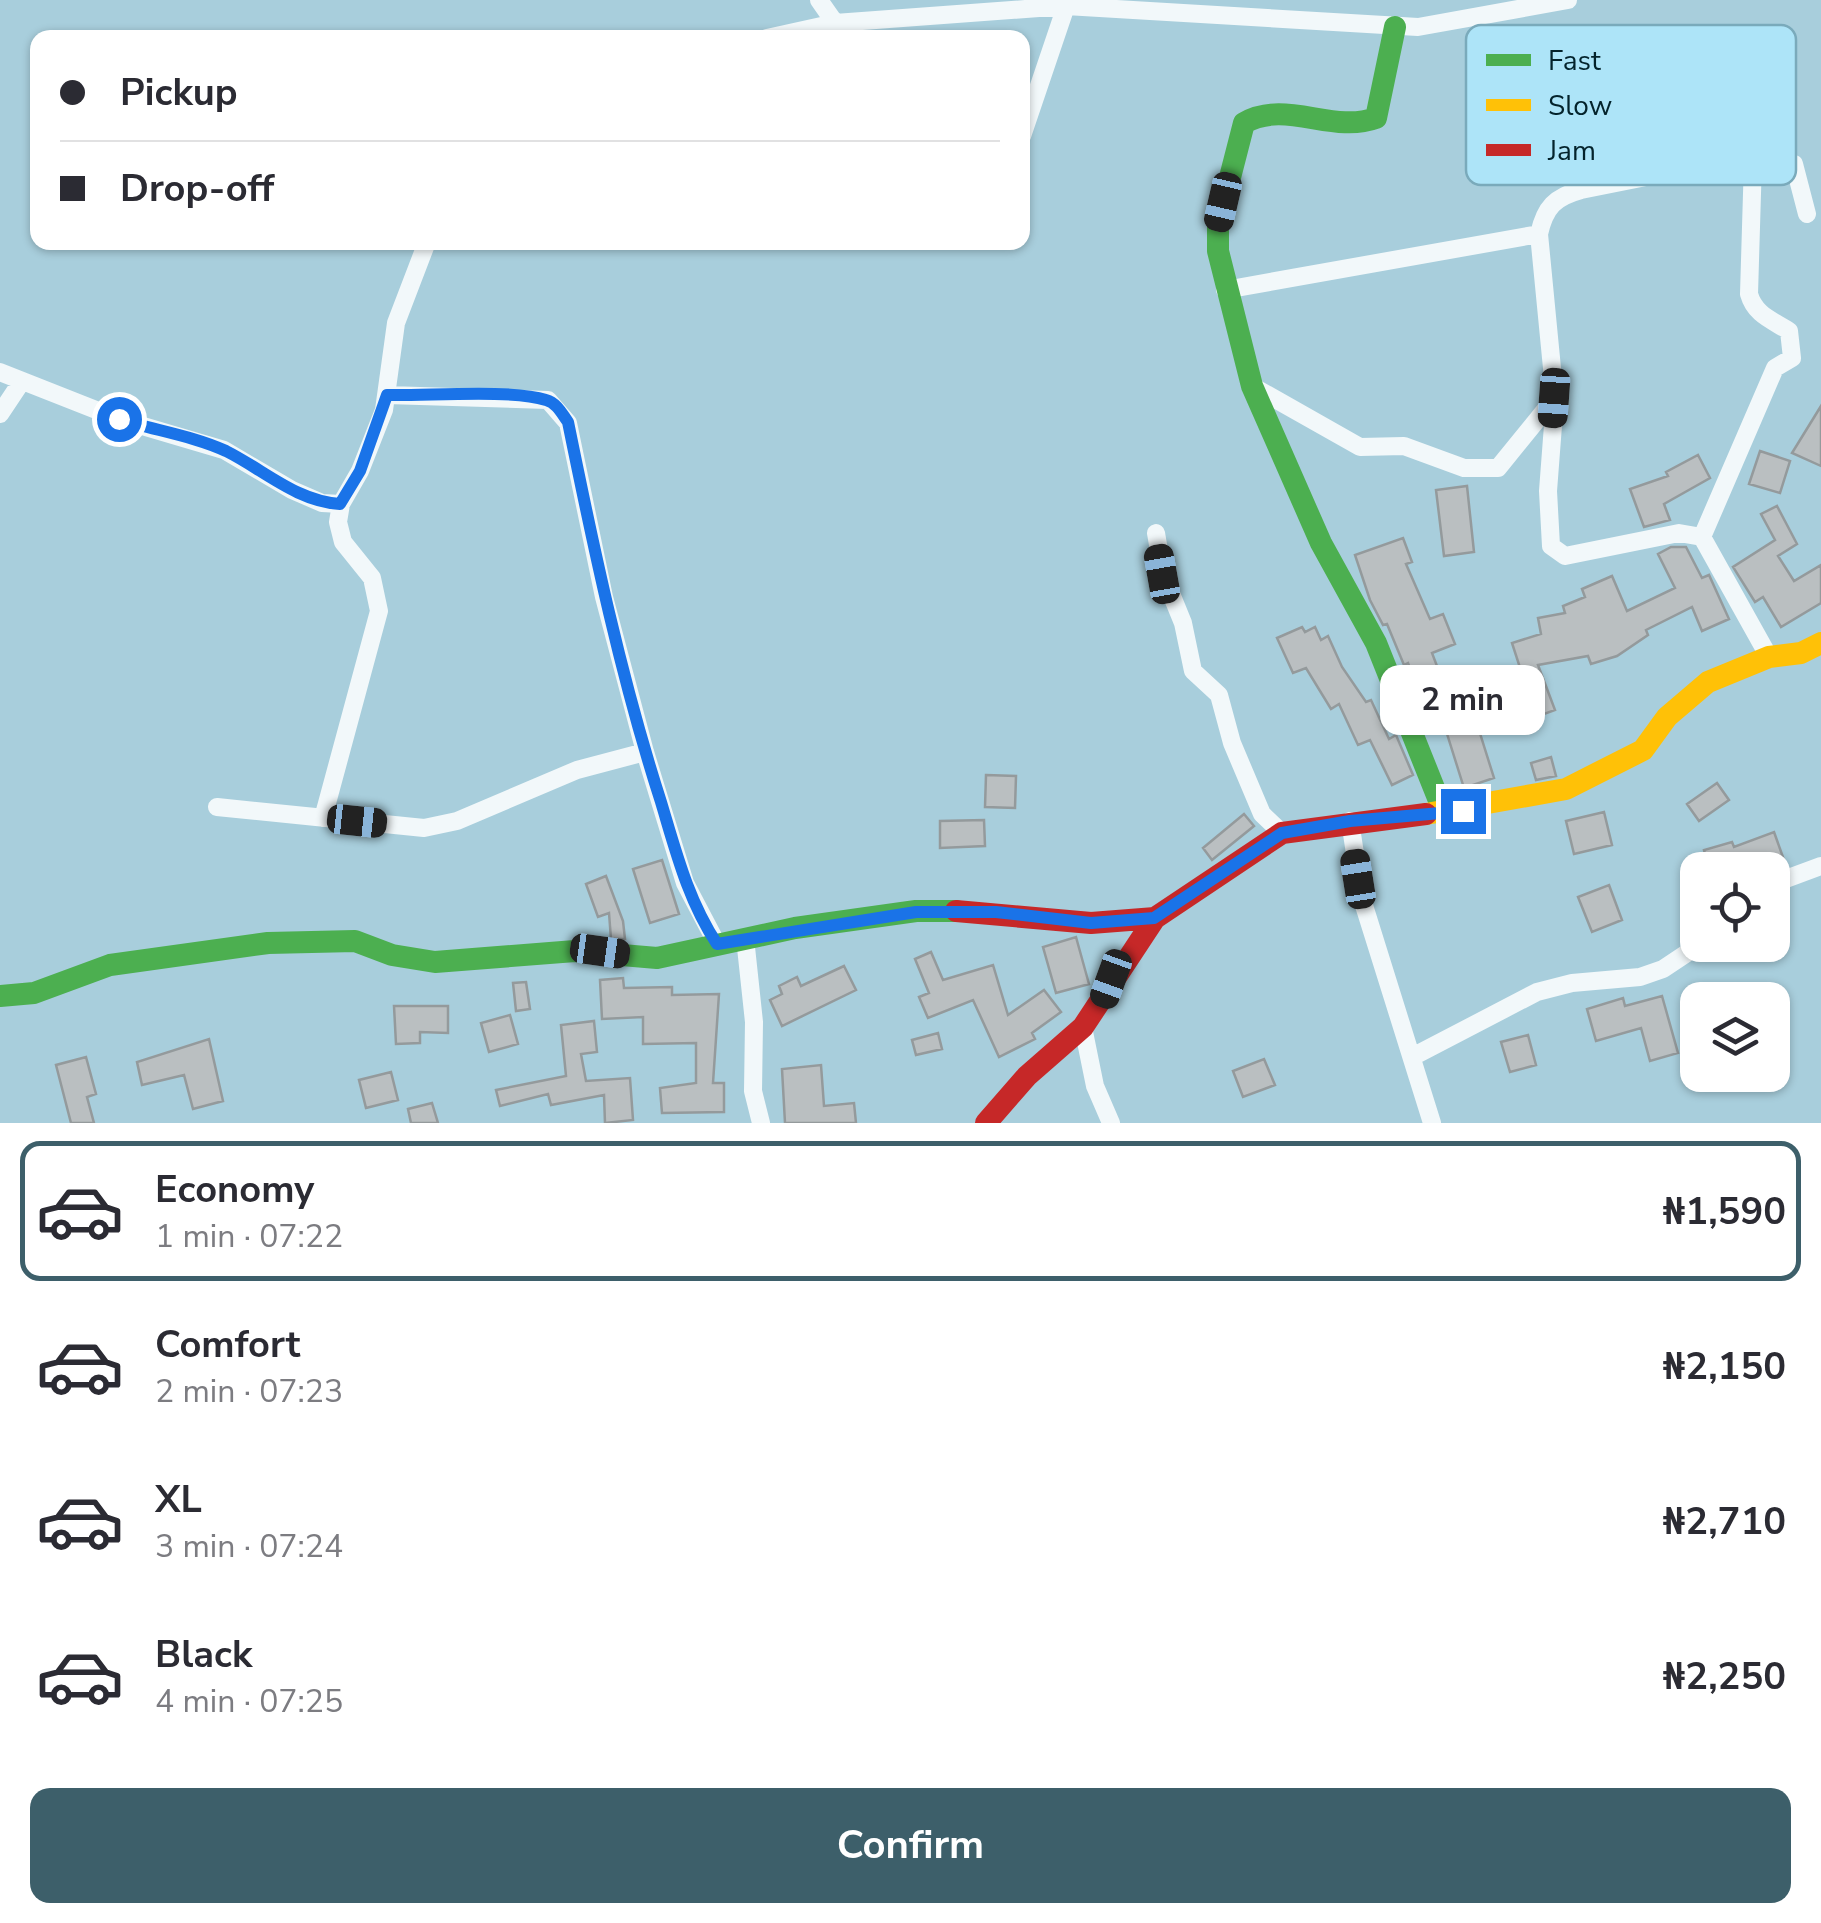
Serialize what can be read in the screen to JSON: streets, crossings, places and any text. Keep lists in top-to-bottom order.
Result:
{
  "legend": ["Fast", "Slow", "Jam"],
  "page": {
    "banner": ["Pickup", "Drop-off"],
    "bubble": "2 min",
    "list": [
      {
        "name": "Economy",
        "note": "1 min · 07:22",
        "value": "₦1,590"
      },
      {
        "name": "Comfort",
        "note": "2 min · 07:23",
        "value": "₦2,150"
      },
      {
        "name": "XL",
        "note": "3 min · 07:24",
        "value": "₦2,710"
      },
      {
        "name": "Black",
        "note": "4 min · 07:25",
        "value": "₦2,250"
      }
    ],
    "buttons": "Confirm"
  }
}
